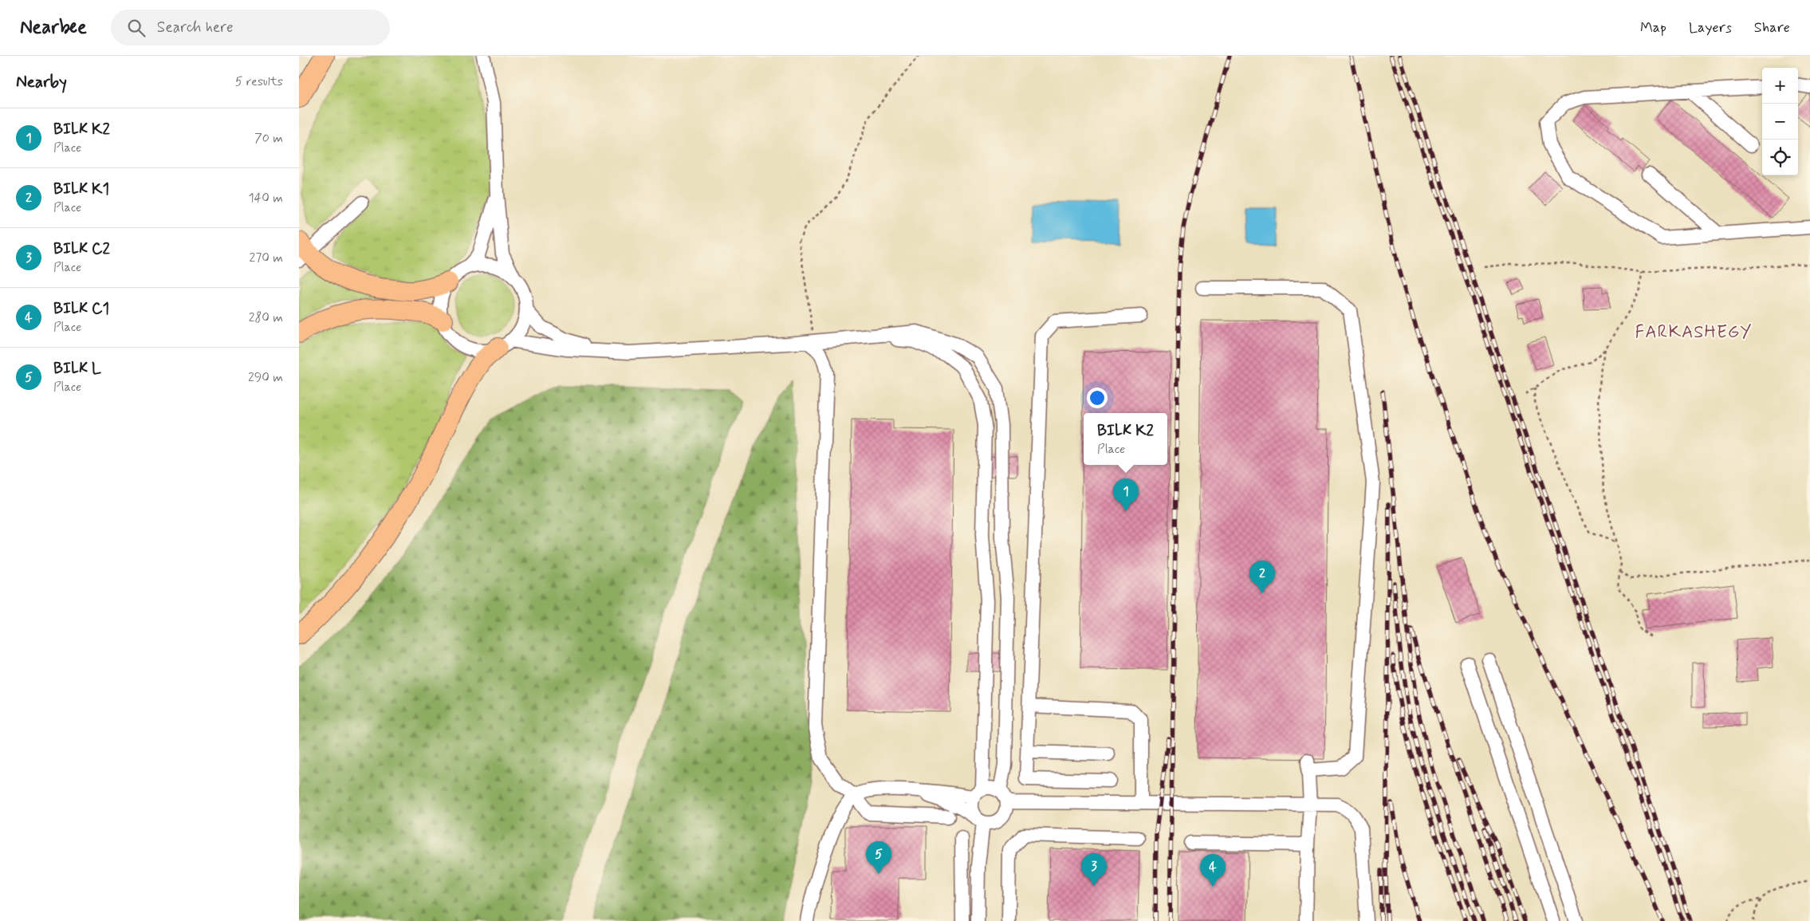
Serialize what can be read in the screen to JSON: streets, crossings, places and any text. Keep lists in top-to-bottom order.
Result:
{
  "districts": ["FARKASHEGY"],
  "page": {
    "header": "Nearbee",
    "search": "Search here",
    "nav": ["Map", "Layers", "Share"],
    "heading": ["Nearby", "5 results"],
    "map_buttons": ["+", "−"],
    "list": [
      {
        "mark": "1",
        "name": "BILK K2",
        "note": "Place",
        "value": "70 m"
      },
      {
        "mark": "2",
        "name": "BILK K1",
        "note": "Place",
        "value": "140 m"
      },
      {
        "mark": "3",
        "name": "BILK C2",
        "note": "Place",
        "value": "270 m"
      },
      {
        "mark": "4",
        "name": "BILK C1",
        "note": "Place",
        "value": "280 m"
      },
      {
        "mark": "5",
        "name": "BILK L",
        "note": "Place",
        "value": "290 m"
      }
    ],
    "popup": ["BILK K2", "Place"],
    "pins": [
      "1",
      "2",
      "5",
      "3",
      "4"
    ]
  }
}
